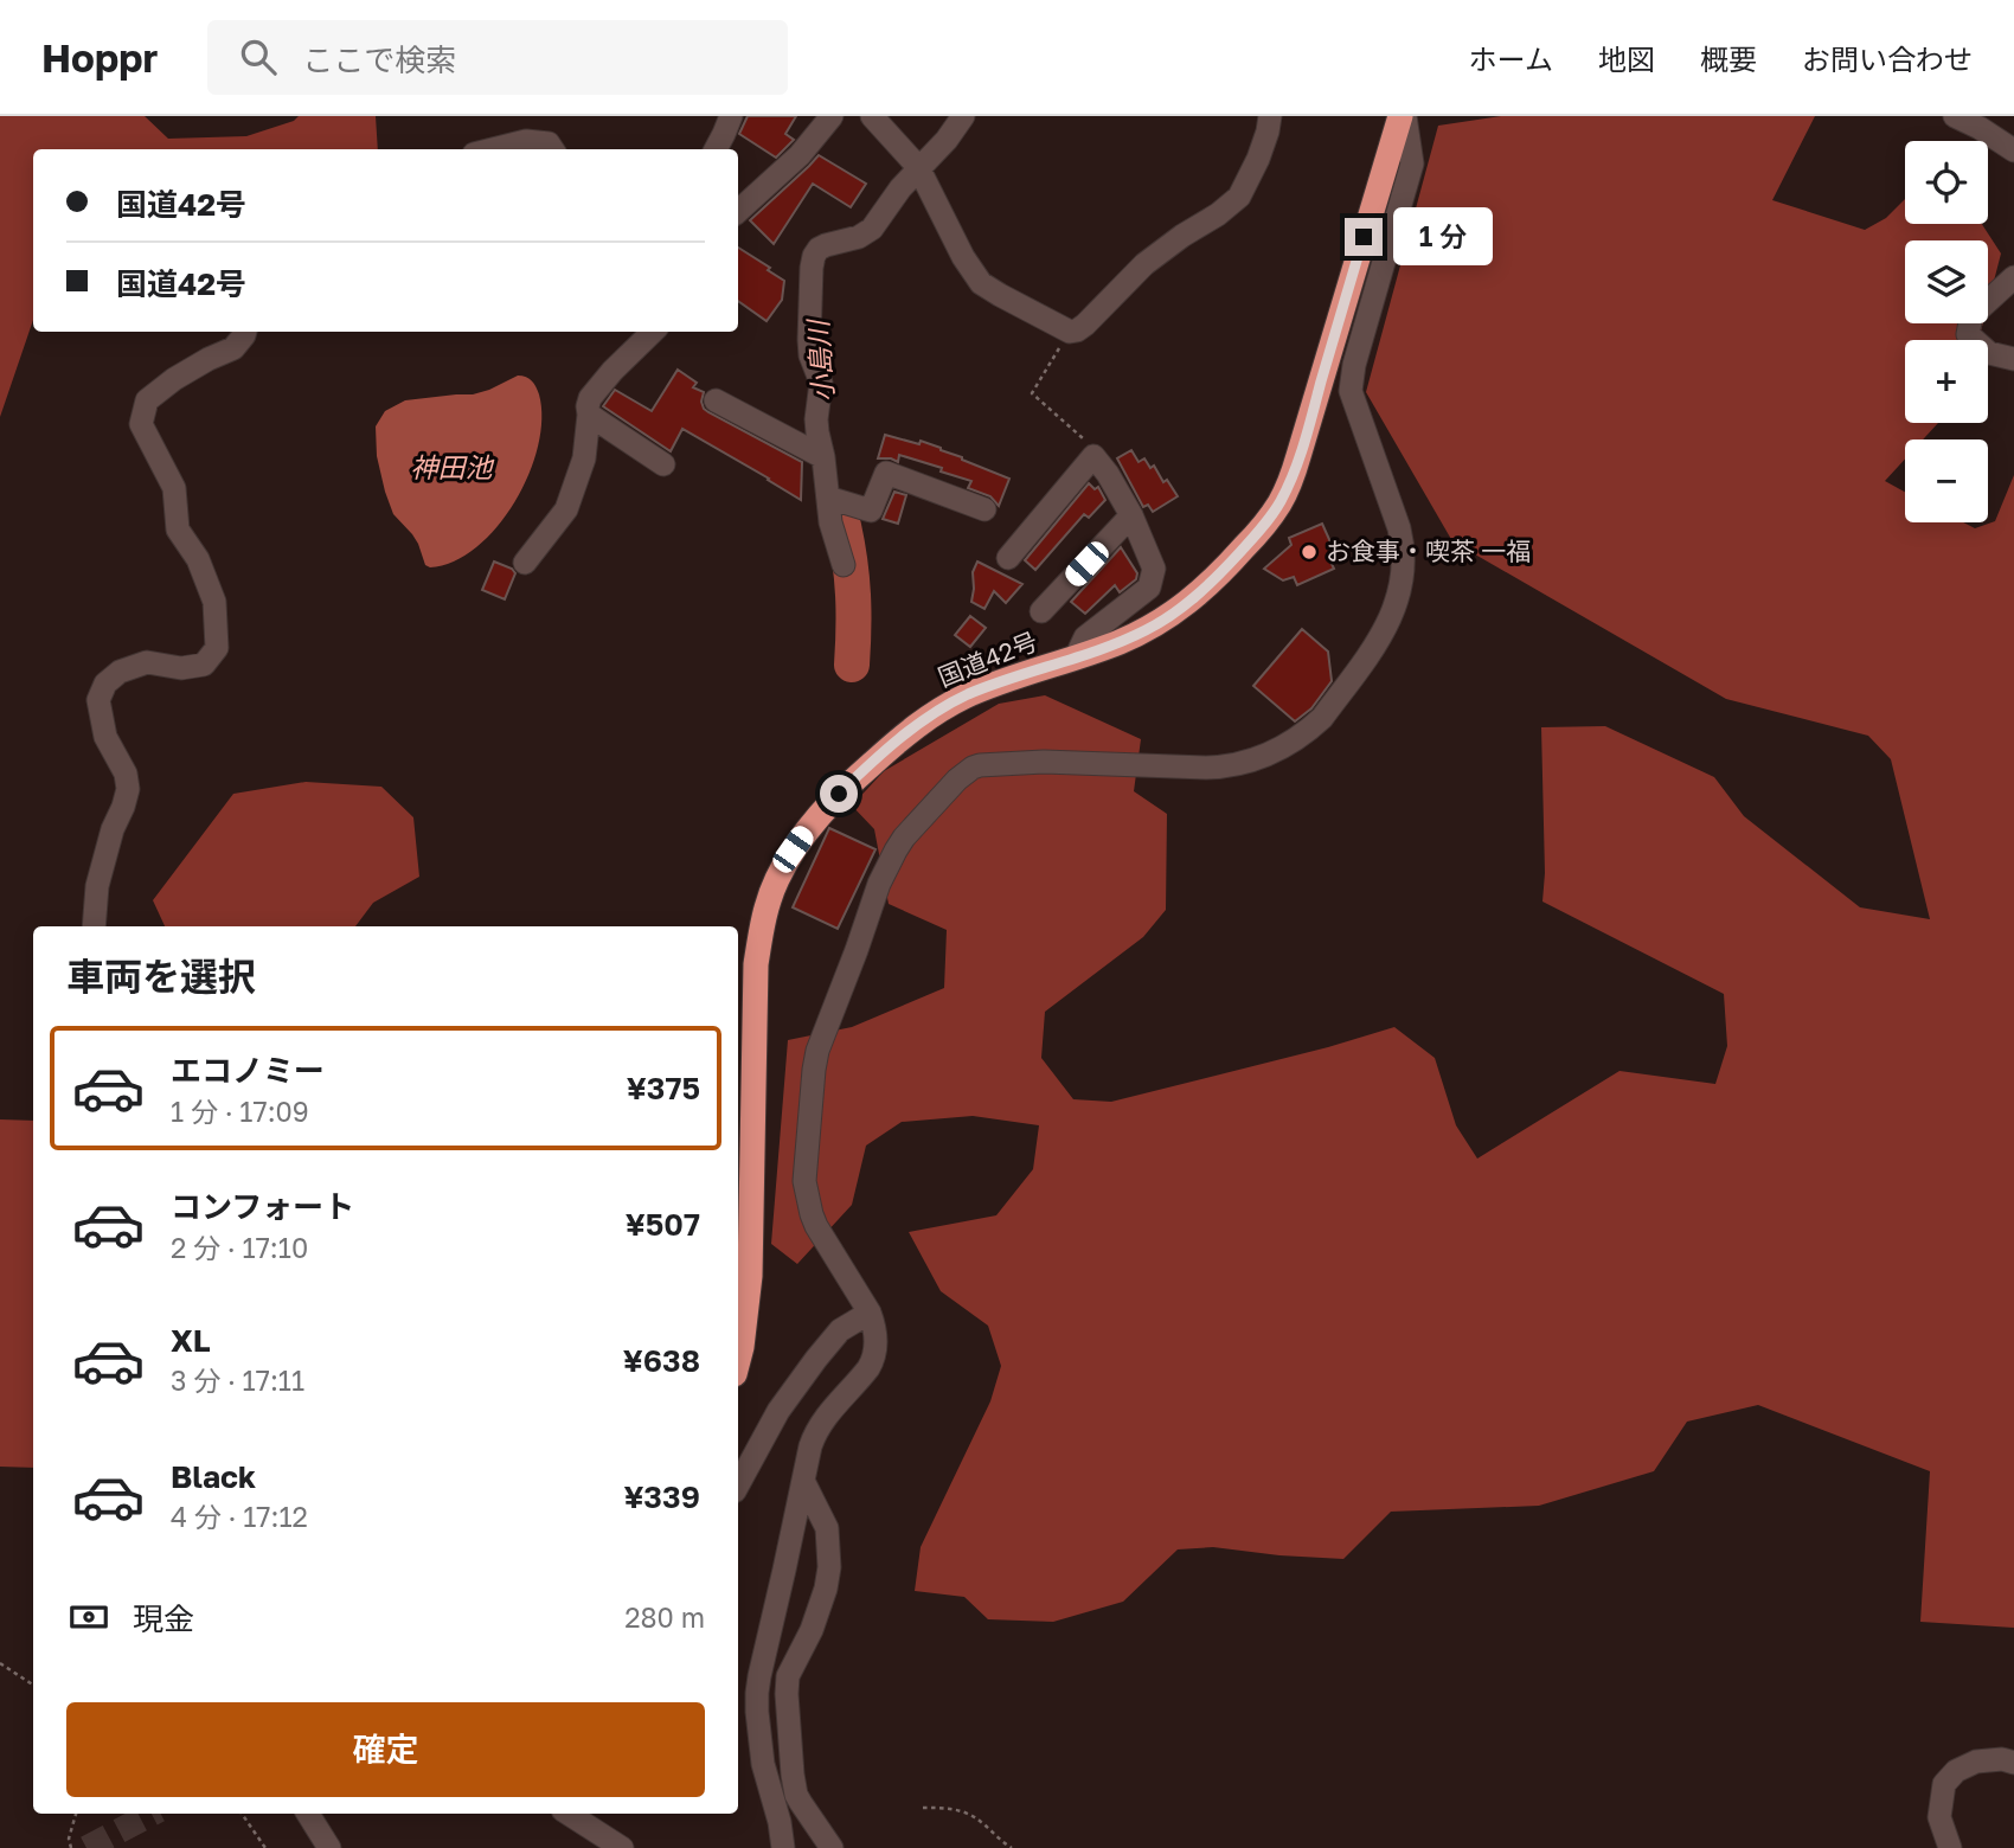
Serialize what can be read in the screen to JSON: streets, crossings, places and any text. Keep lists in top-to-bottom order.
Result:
{
  "streets": {
    "highway": ["国道42号"]
  },
  "water": ["小島川", "神田池"],
  "places": ["お食事・喫茶 一福"],
  "page": {
    "header": "Hoppr",
    "search": "ここで検索",
    "nav": [
      "ホーム",
      "地図",
      "概要",
      "お問い合わせ"
    ],
    "map_buttons": ["+", "−"],
    "banner": ["国道42号", "国道42号"],
    "bubble": "1 分",
    "heading": "車両を選択",
    "list": [
      {
        "name": "エコノミー",
        "note": "1 分 · 17:09",
        "value": "¥375"
      },
      {
        "name": "コンフォート",
        "note": "2 分 · 17:10",
        "value": "¥507"
      },
      {
        "name": "XL",
        "note": "3 分 · 17:11",
        "value": "¥638"
      },
      {
        "name": "Black",
        "note": "4 分 · 17:12",
        "value": "¥339"
      }
    ],
    "pay": ["現金", "280 m"],
    "buttons": "確定"
  }
}
